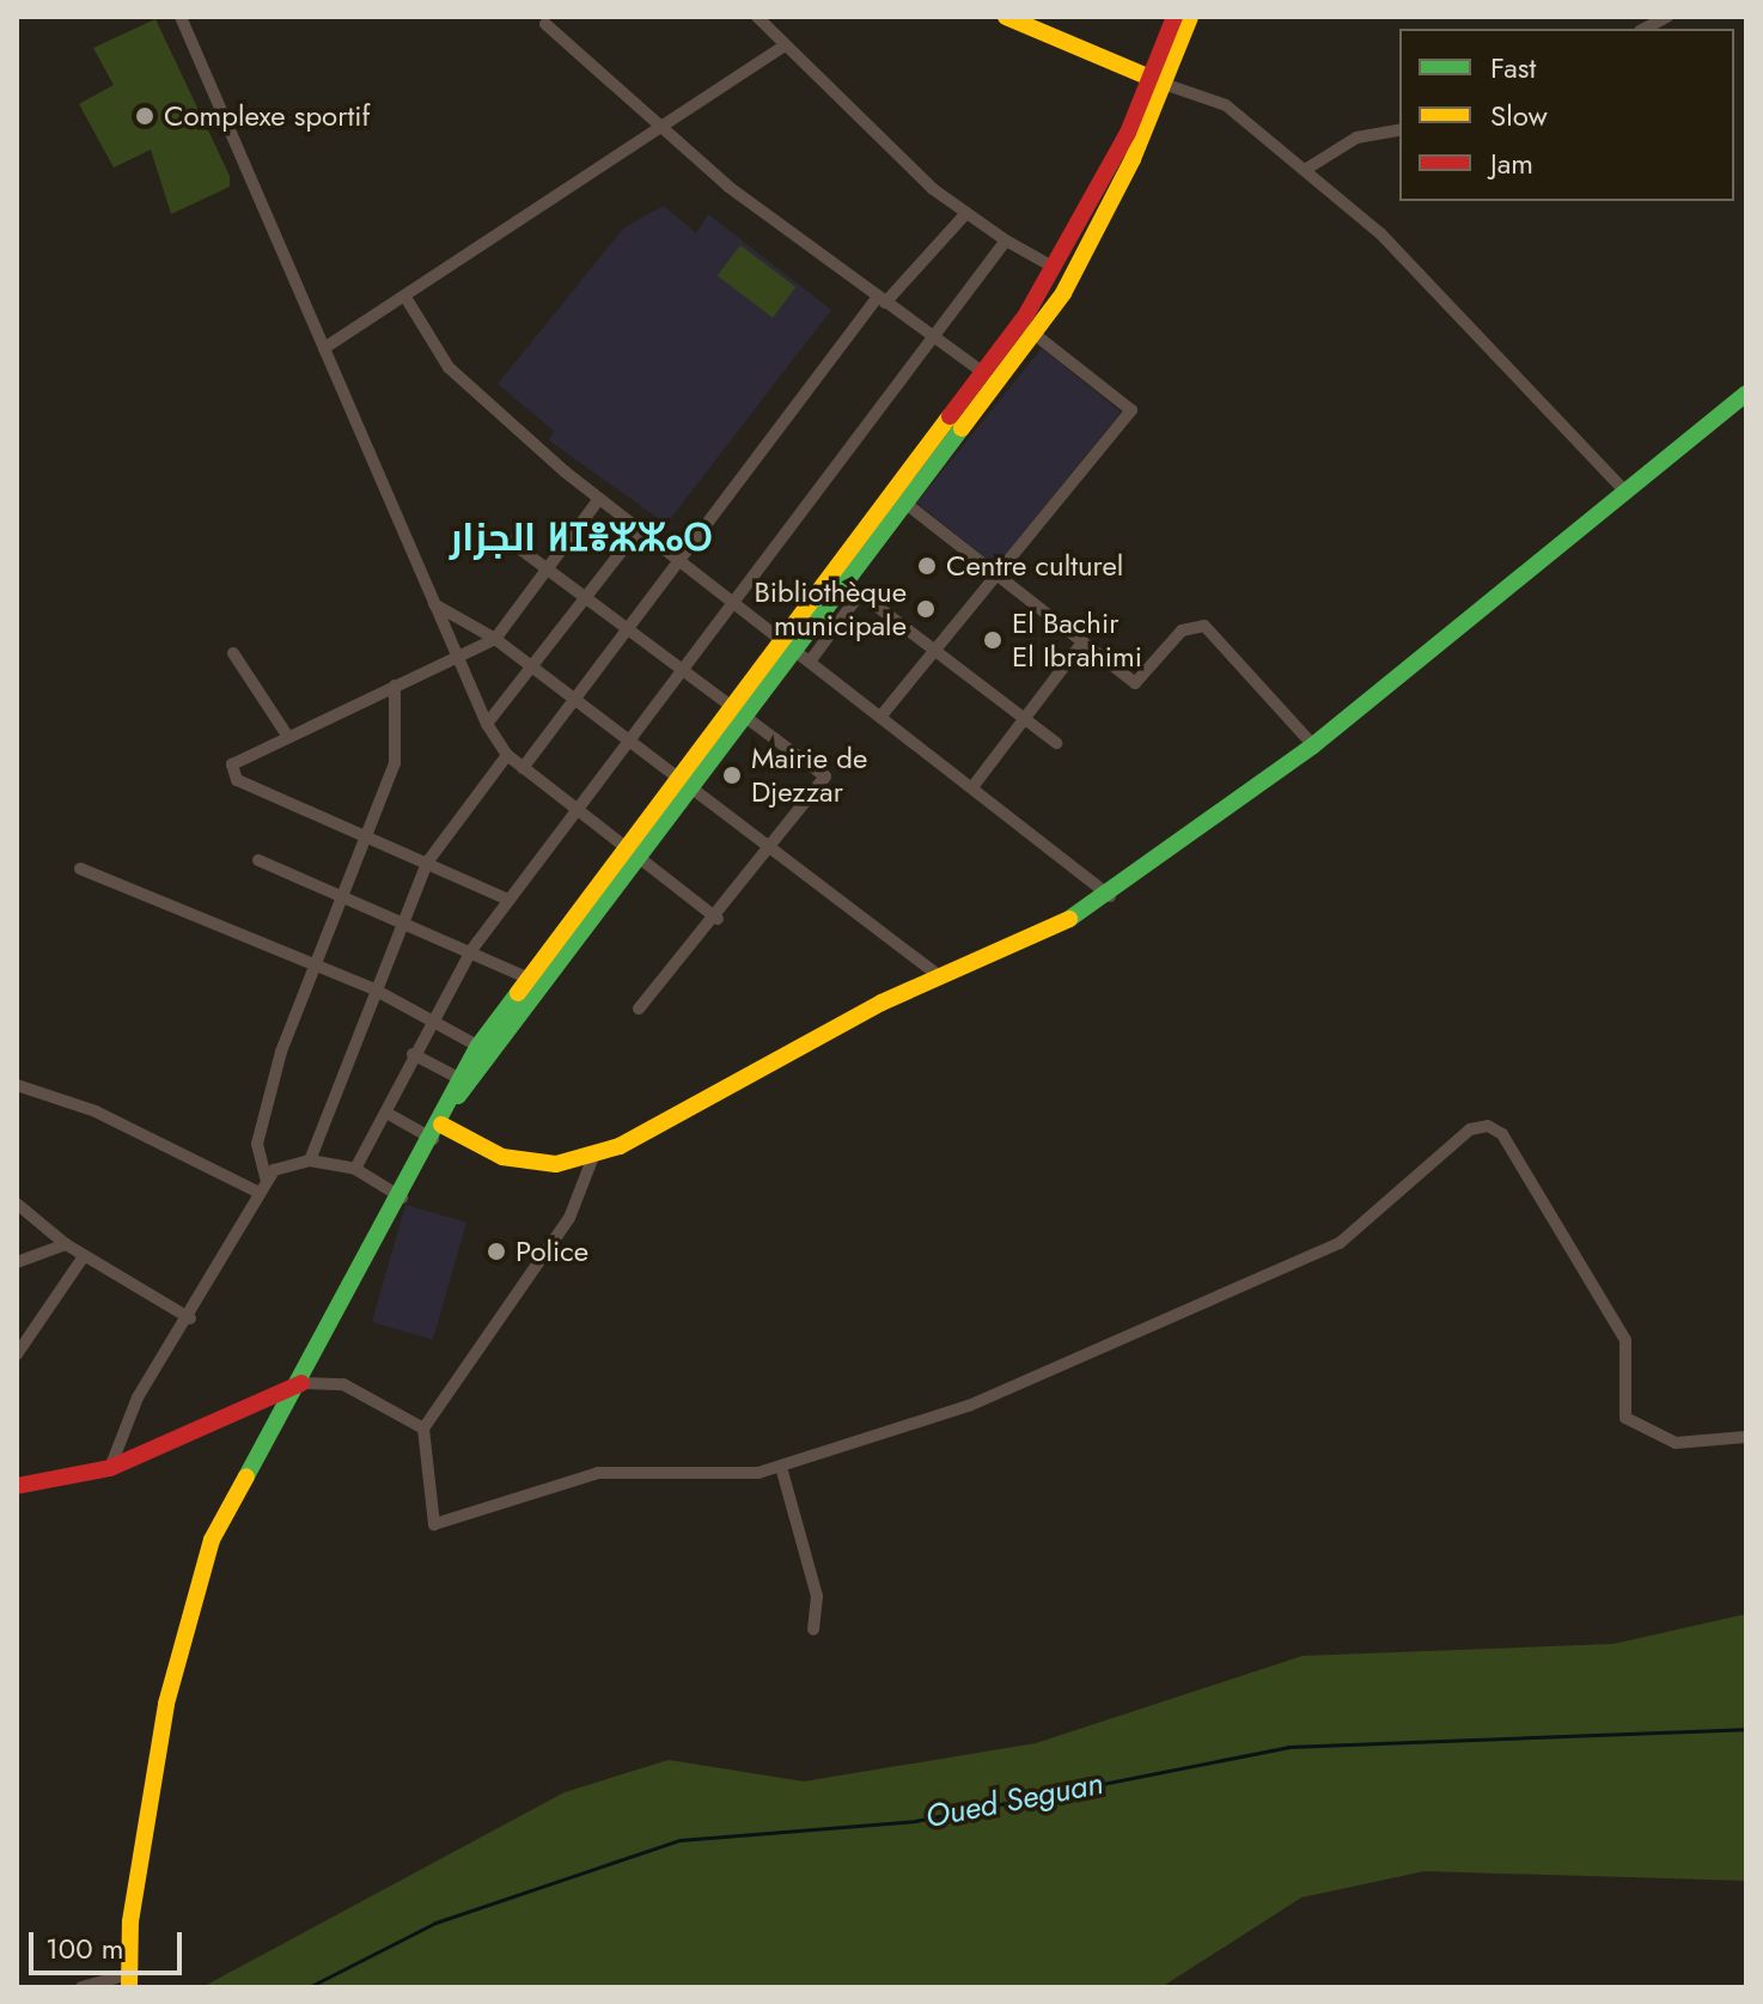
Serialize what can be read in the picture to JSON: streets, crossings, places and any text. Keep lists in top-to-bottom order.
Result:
{
  "districts": ["الجزار ⵍⵊⴻⵣⵣⴰⵔ"],
  "water": ["Oued Seguan"],
  "places": [
    "Complexe sportif",
    "Centre culturel",
    "Bibliothèque municipale",
    "El Bachir El Ibrahimi",
    "Mairie de Djezzar",
    "Police"
  ],
  "legend": ["Fast", "Slow", "Jam"],
  "scale_bar": "100 m"
}
